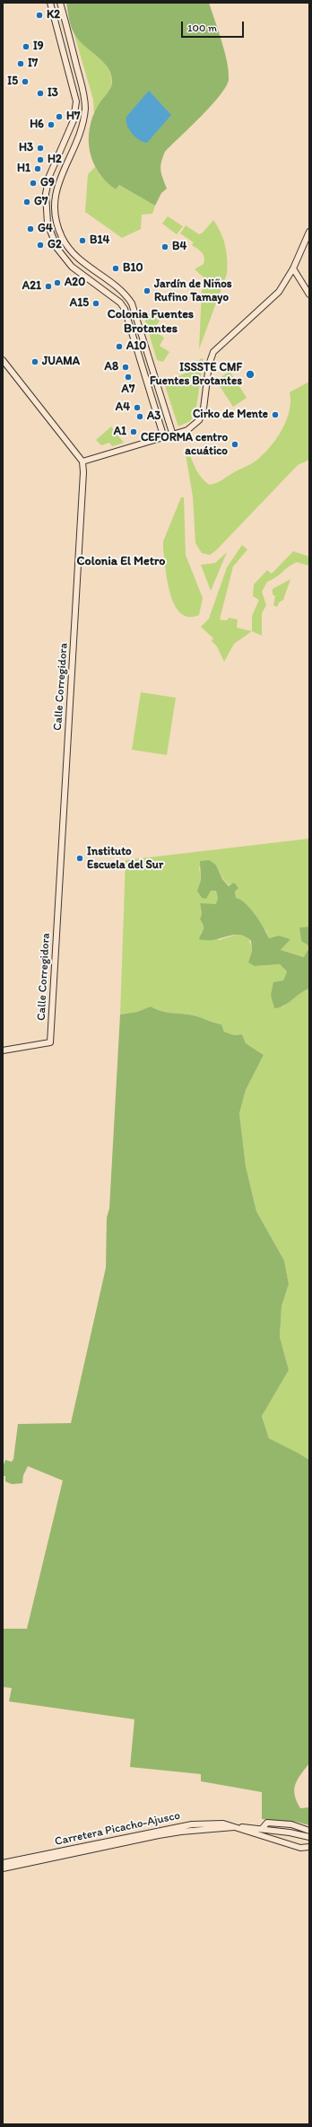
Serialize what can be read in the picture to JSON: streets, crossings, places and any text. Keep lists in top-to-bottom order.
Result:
{
  "streets": {
    "street": ["Calle Corregidora", "Carretera Picacho-Ajusco"]
  },
  "districts": ["Colonia Fuentes Brotantes", "Colonia El Metro"],
  "places": [
    "K2",
    "I9",
    "I7",
    "I5",
    "I3",
    "H7",
    "H6",
    "H3",
    "H2",
    "H1",
    "G9",
    "G7",
    "G4",
    "B14",
    "G2",
    "B4",
    "B10",
    "A20",
    "A21",
    "Jardín de Niños Rufino Tamayo",
    "A15",
    "A10",
    "JUAMA",
    "A8",
    "ISSSTE CMF Fuentes Brotantes",
    "A7",
    "A4",
    "Cirko de Mente",
    "A3",
    "A1",
    "CEFORMA centro acuático",
    "Instituto Escuela del Sur"
  ],
  "scale_bar": "100 m"
}
